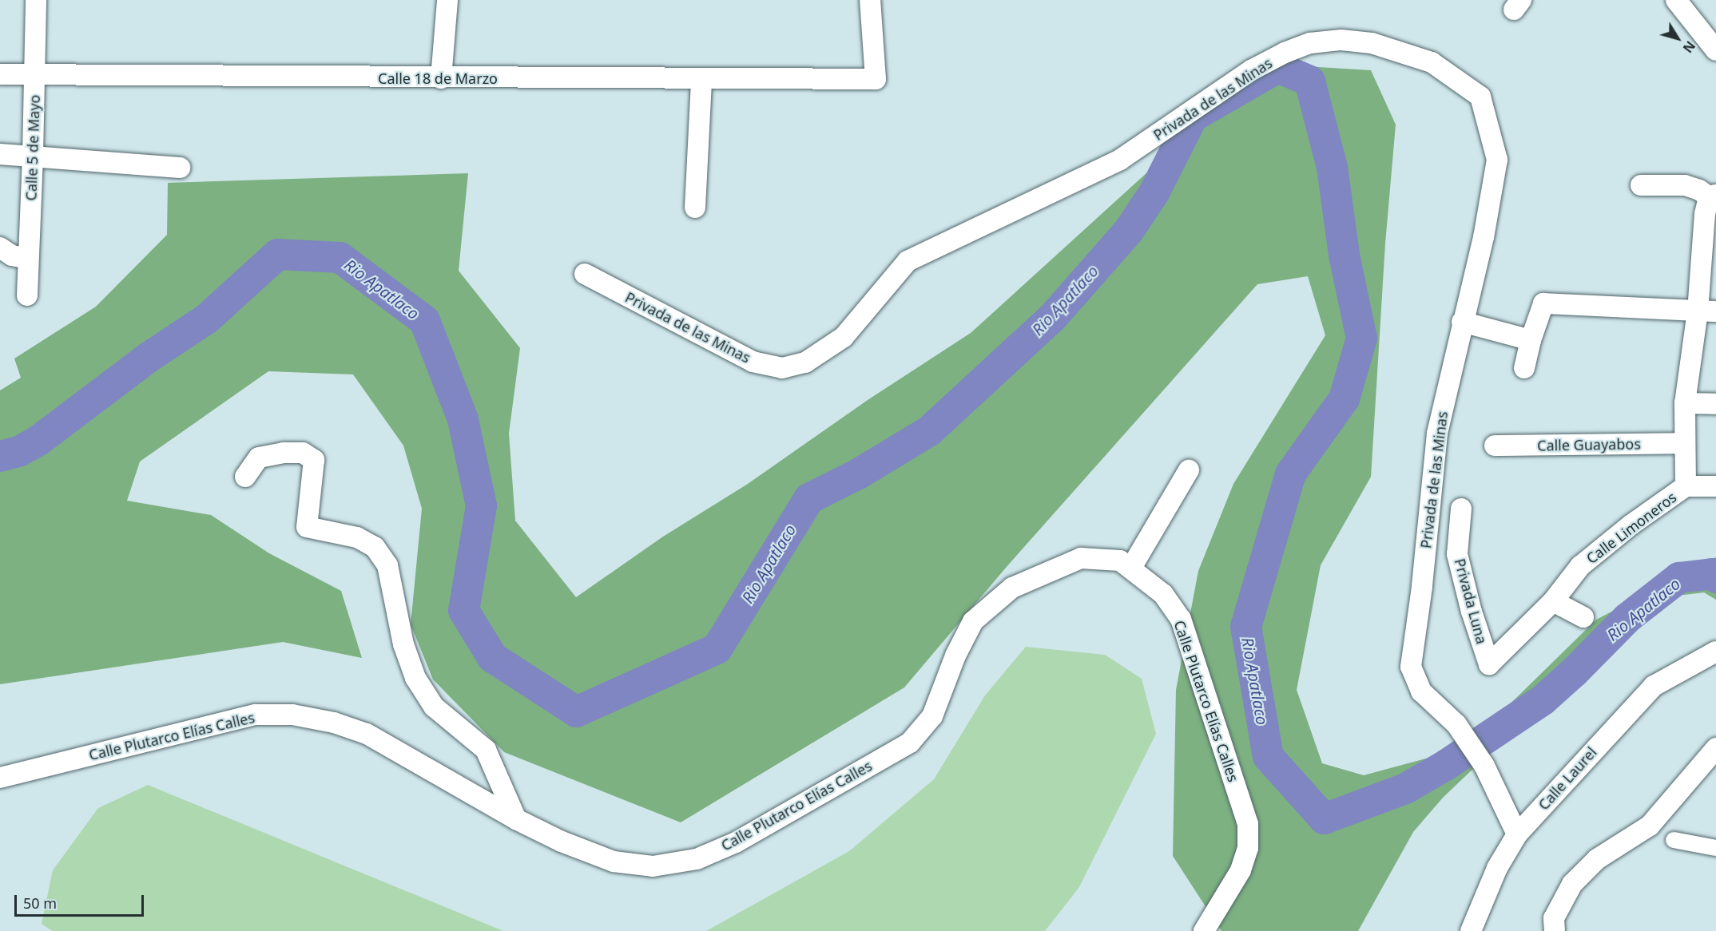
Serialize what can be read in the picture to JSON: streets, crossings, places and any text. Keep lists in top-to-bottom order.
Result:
{
  "streets": {
    "street": [
      "Calle 18 de Marzo",
      "Privada de las Minas",
      "Calle 5 de Mayo",
      "Calle Guayabos",
      "Calle Limoneros",
      "Privada Luna",
      "Calle Plutarco Elías Calles",
      "Calle Laurel"
    ]
  },
  "crossings": [
    ["Calle 18 de Marzo", "Calle 5 de Mayo"],
    ["Privada de las Minas", "Calle Laurel"],
    ["Calle Guayabos", "Calle Limoneros"],
    ["Calle Limoneros", "Privada Luna"]
  ],
  "water": ["Rio Apatlaco"],
  "scale_bar": "50 m",
  "north": "bottom right"
}
